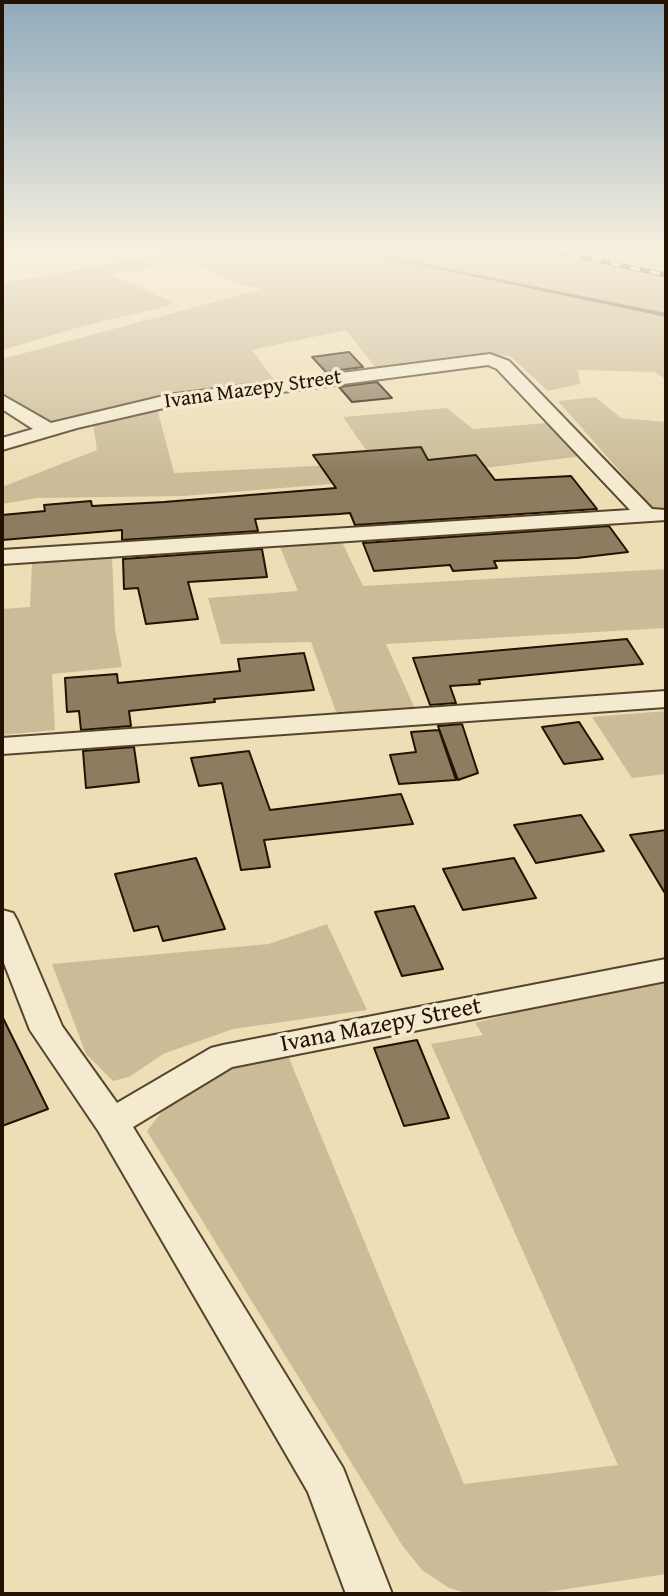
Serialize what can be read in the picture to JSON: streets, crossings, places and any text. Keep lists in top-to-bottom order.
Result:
{
  "streets": {
    "street": ["Ivana Mazepy Street"]
  }
}
